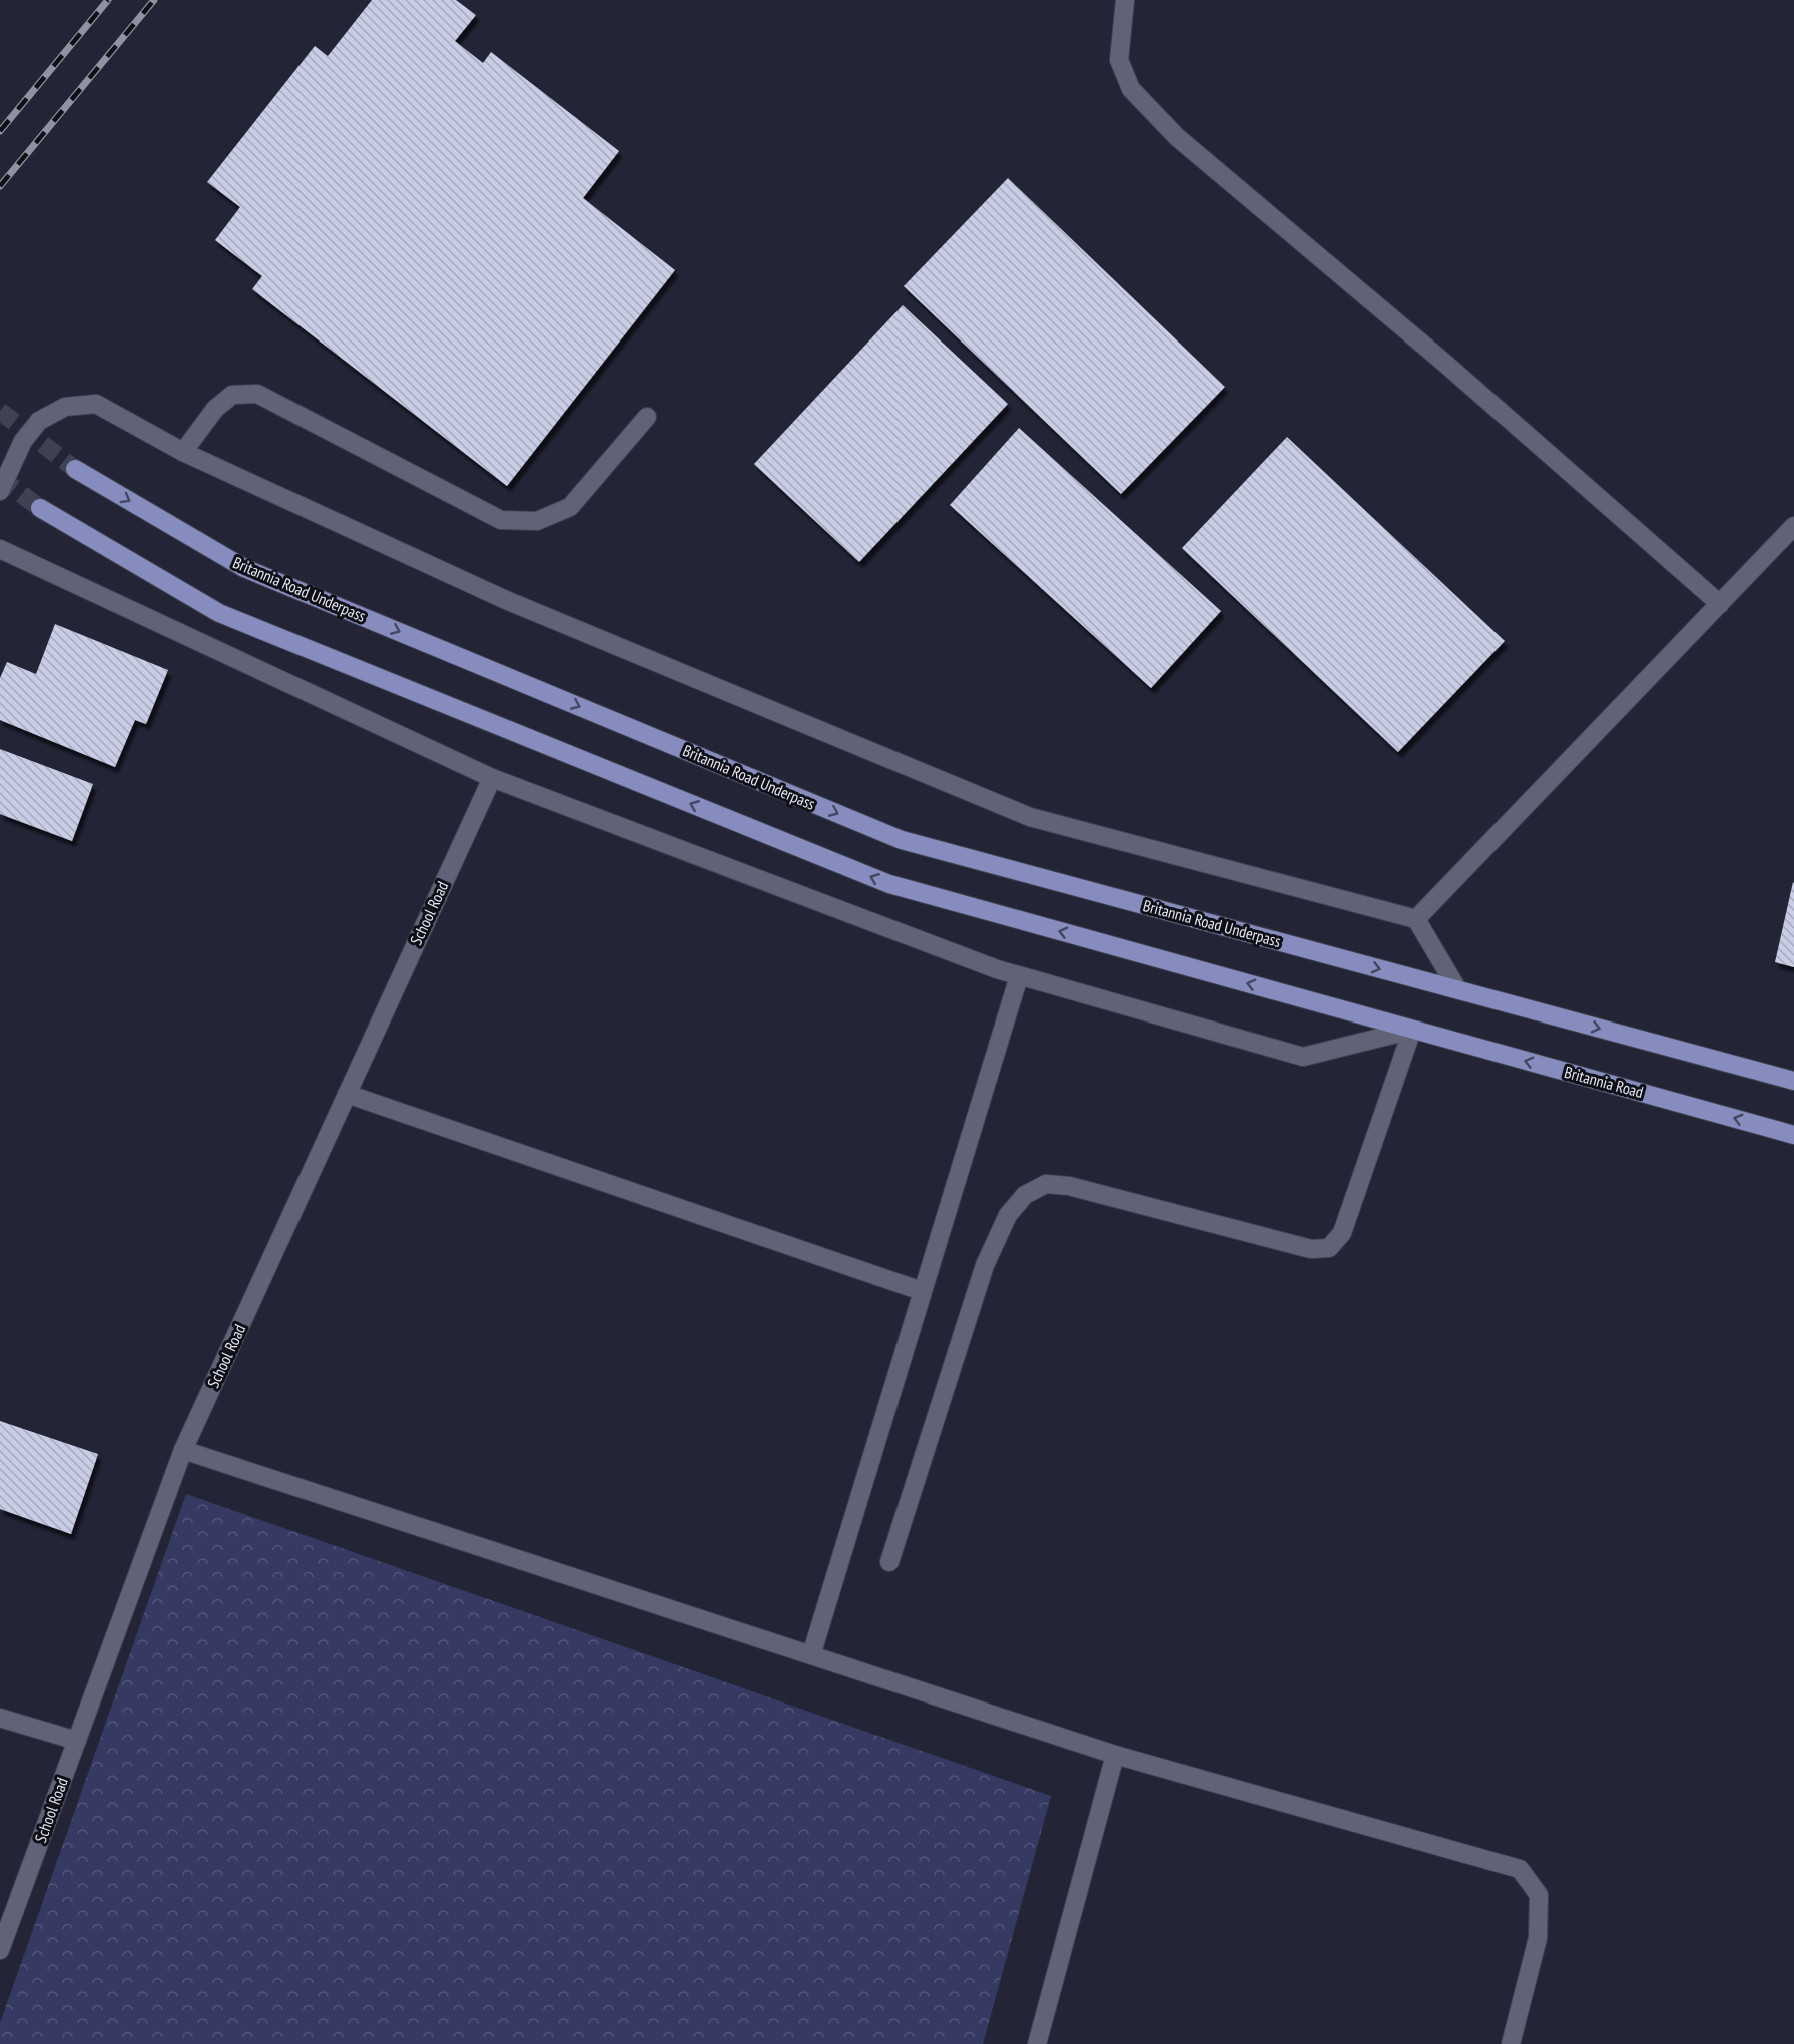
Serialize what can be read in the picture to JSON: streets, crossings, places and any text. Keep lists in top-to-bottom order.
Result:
{
  "streets": {
    "main road": ["Britannia Road Underpass", "Britannia Road"],
    "street": ["School Road"]
  }
}
